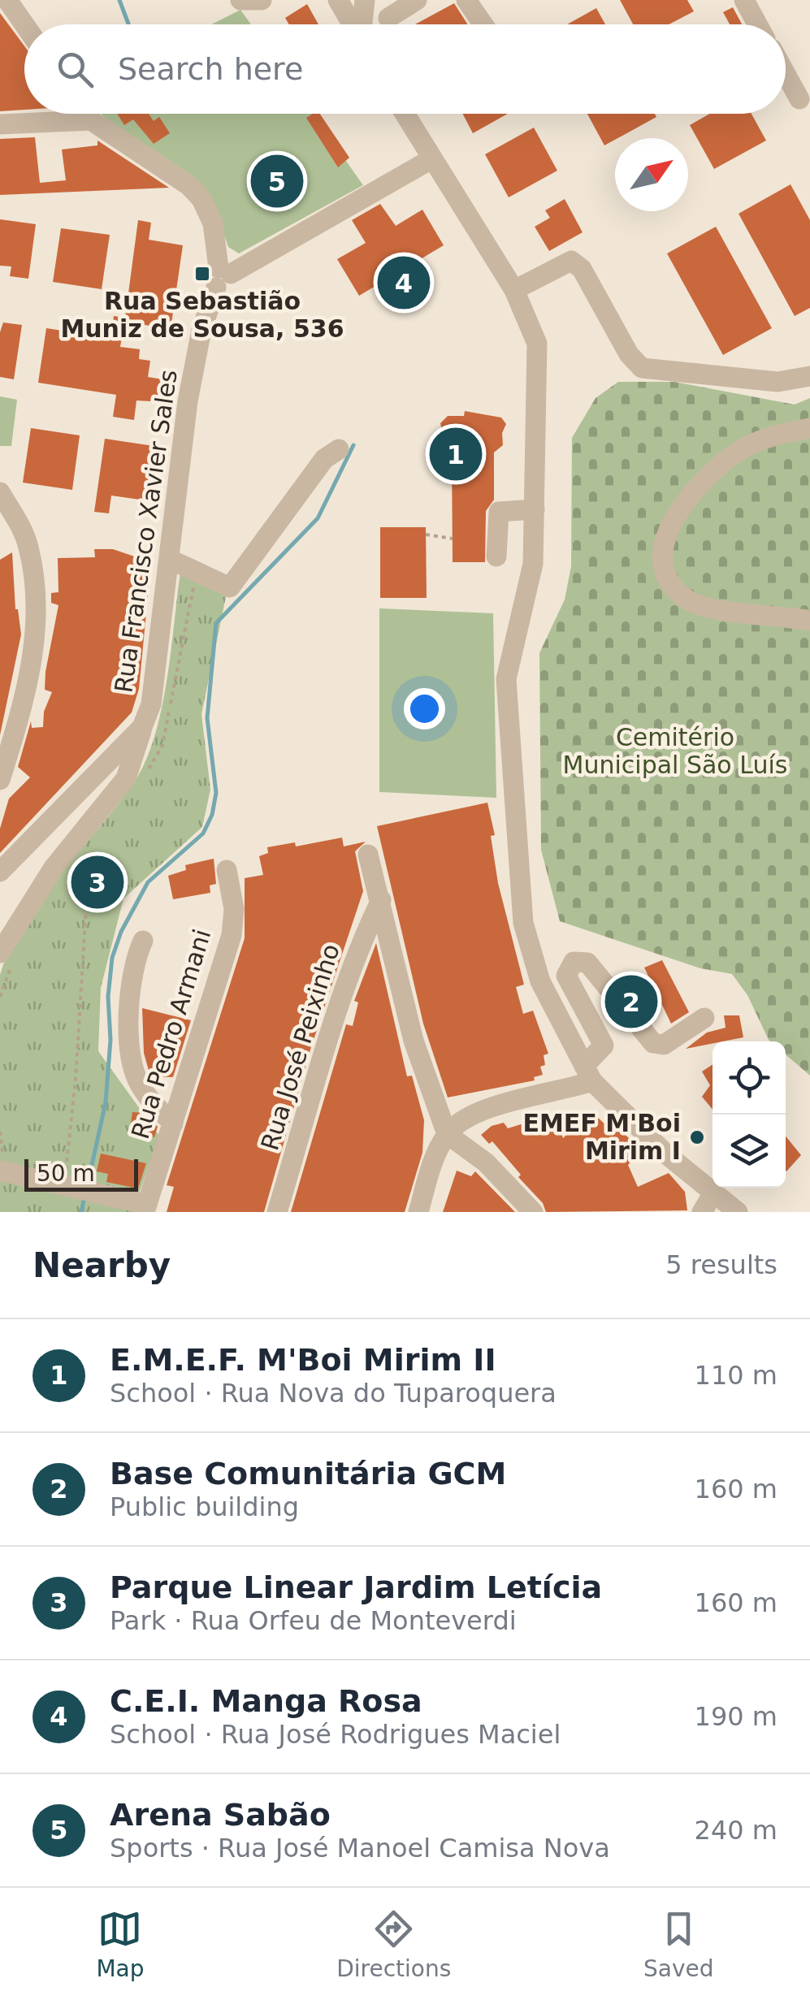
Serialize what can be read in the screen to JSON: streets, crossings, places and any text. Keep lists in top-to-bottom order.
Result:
{
  "streets": {
    "street": ["Rua Francisco Xavier Sales", "Rua Pedro Armani", "Rua José Peixinho"]
  },
  "parks": ["Cemitério Municipal São Luís"],
  "places": {
    "transit": ["Rua Sebastião Muniz de Sousa, 536"],
    "other": ["EMEF M'Boi Mirim I"]
  },
  "scale_bar": "50 m",
  "north": "top right",
  "page": {
    "search": "Search here",
    "pins": [
      "5",
      "4",
      "1",
      "3",
      "2"
    ],
    "scale": "50 m",
    "heading": ["Nearby", "5 results"],
    "list": [
      {
        "mark": "1",
        "name": "E.M.E.F. M'Boi Mirim II",
        "note": "School · Rua Nova do Tuparoquera",
        "value": "110 m"
      },
      {
        "mark": "2",
        "name": "Base Comunitária GCM",
        "note": "Public building",
        "value": "160 m"
      },
      {
        "mark": "3",
        "name": "Parque Linear Jardim Letícia",
        "note": "Park · Rua Orfeu de Monteverdi",
        "value": "160 m"
      },
      {
        "mark": "4",
        "name": "C.E.I. Manga Rosa",
        "note": "School · Rua José Rodrigues Maciel",
        "value": "190 m"
      },
      {
        "mark": "5",
        "name": "Arena Sabão",
        "note": "Sports · Rua José Manoel Camisa Nova",
        "value": "240 m"
      }
    ],
    "nav": ["Map", "Directions", "Saved"]
  }
}
